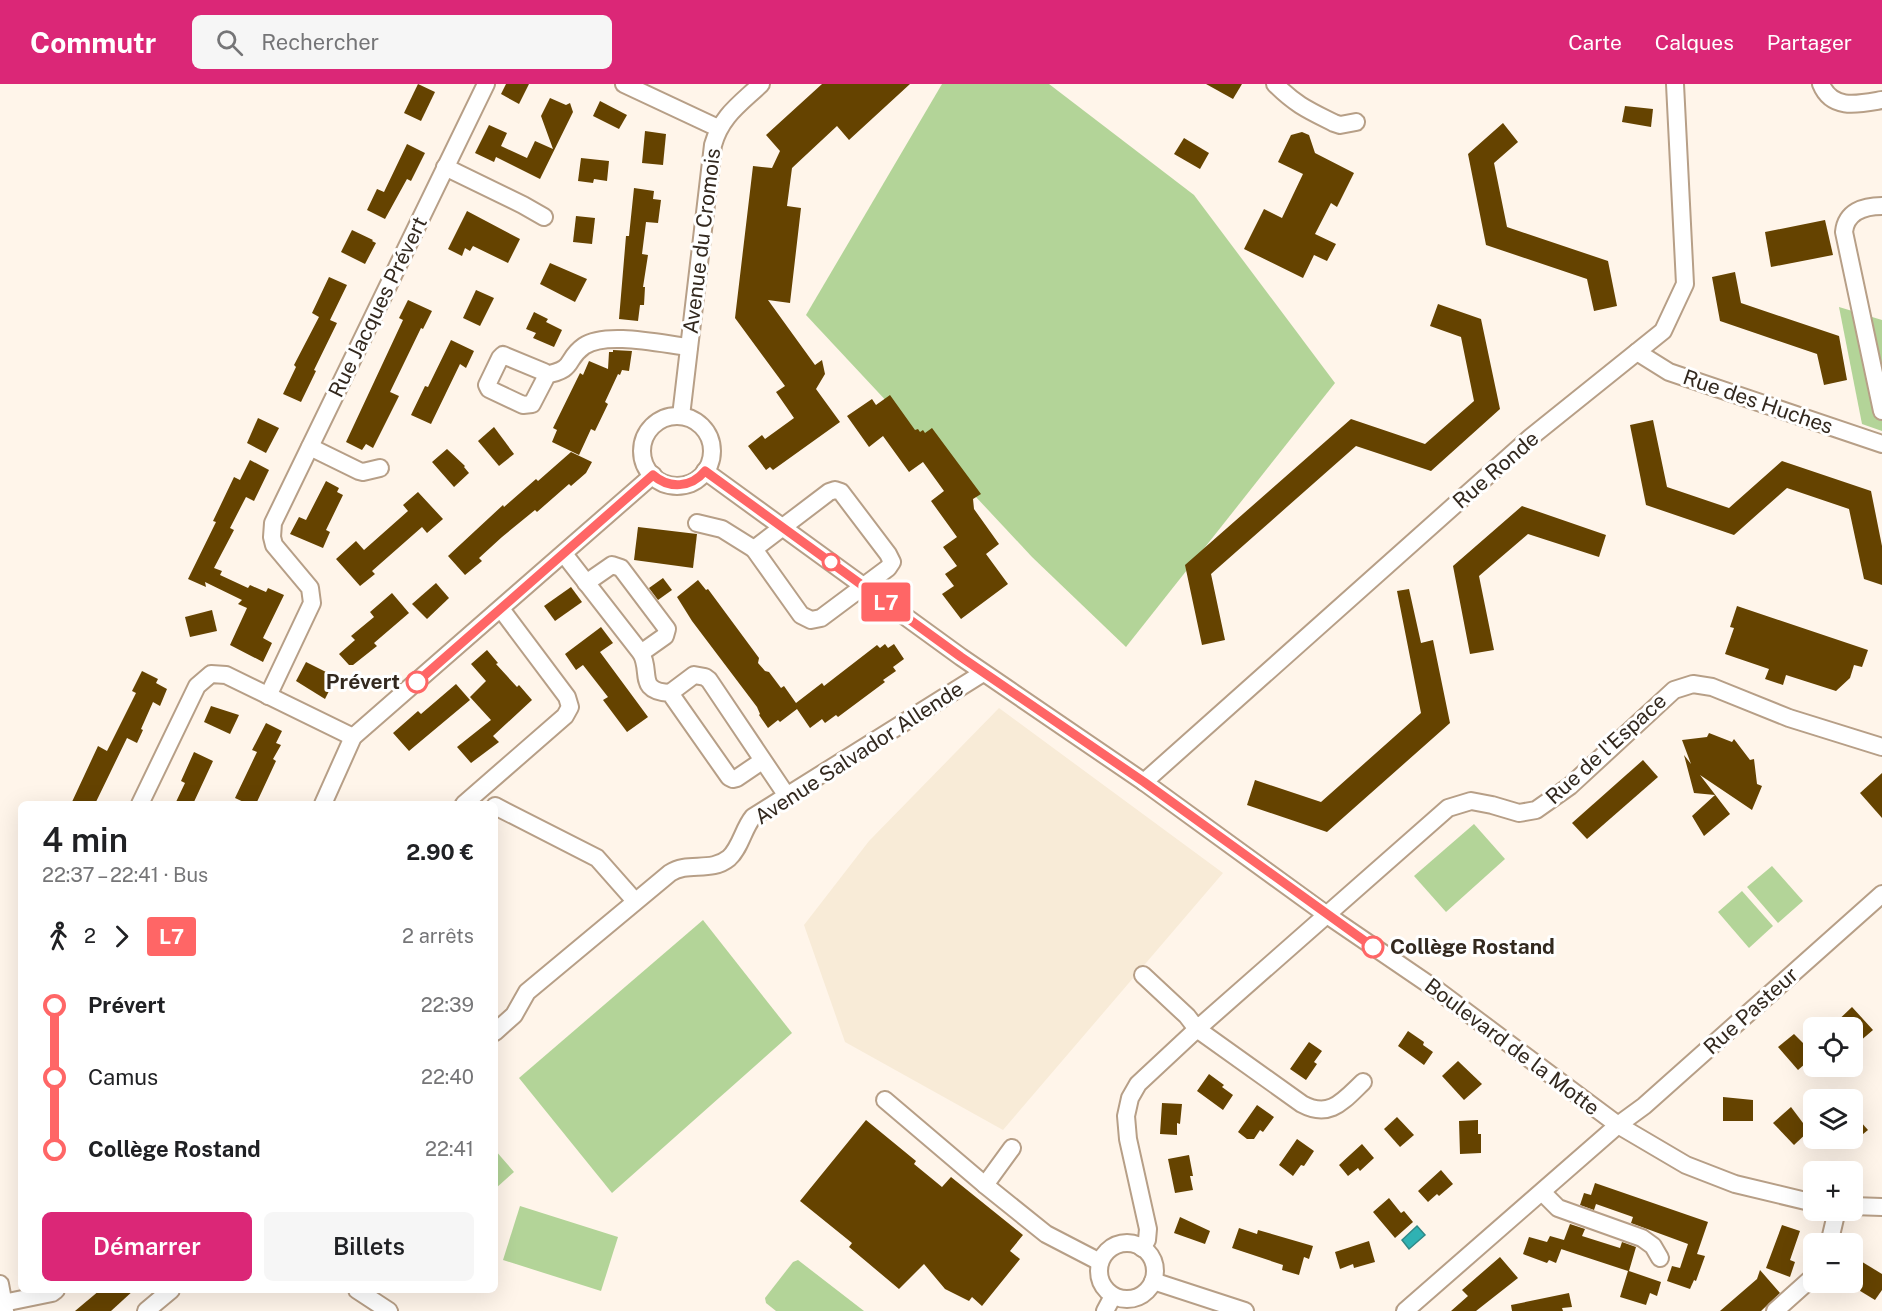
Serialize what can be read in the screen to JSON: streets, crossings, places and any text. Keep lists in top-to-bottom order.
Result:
{
  "streets": {
    "street": [
      "Avenue du Cromois",
      "Rue Jacques Prévert",
      "Rue des Huches",
      "Rue Ronde",
      "Rue de l'Espace",
      "Avenue Salvador Allende",
      "Rue Pasteur",
      "Boulevard de la Motte"
    ]
  },
  "crossings": [
    ["Avenue du Cromois", "Boulevard de la Motte"],
    ["Rue des Huches", "Rue Ronde"],
    ["Rue Ronde", "Boulevard de la Motte"],
    ["Rue de l'Espace", "Boulevard de la Motte"],
    ["Avenue Salvador Allende", "Boulevard de la Motte"],
    ["Rue Pasteur", "Boulevard de la Motte"]
  ],
  "places": ["Prévert", "Collège Rostand"],
  "lines": ["bus line L7"],
  "page": {
    "header": "Commutr",
    "search": "Rechercher",
    "nav": ["Carte", "Calques", "Partager"],
    "on_map": "L7",
    "heading": ["4 min", "22:37 – 22:41 · Bus", "2.90 €"],
    "legs": ["2", "L7", "2 arrêts"],
    "list": [
      {
        "name": "Prévert",
        "value": "22:39"
      },
      {
        "name": "Camus",
        "value": "22:40"
      },
      {
        "name": "Collège Rostand",
        "value": "22:41"
      }
    ],
    "map_buttons": ["+", "−"],
    "buttons": ["Démarrer", "Billets"]
  }
}
